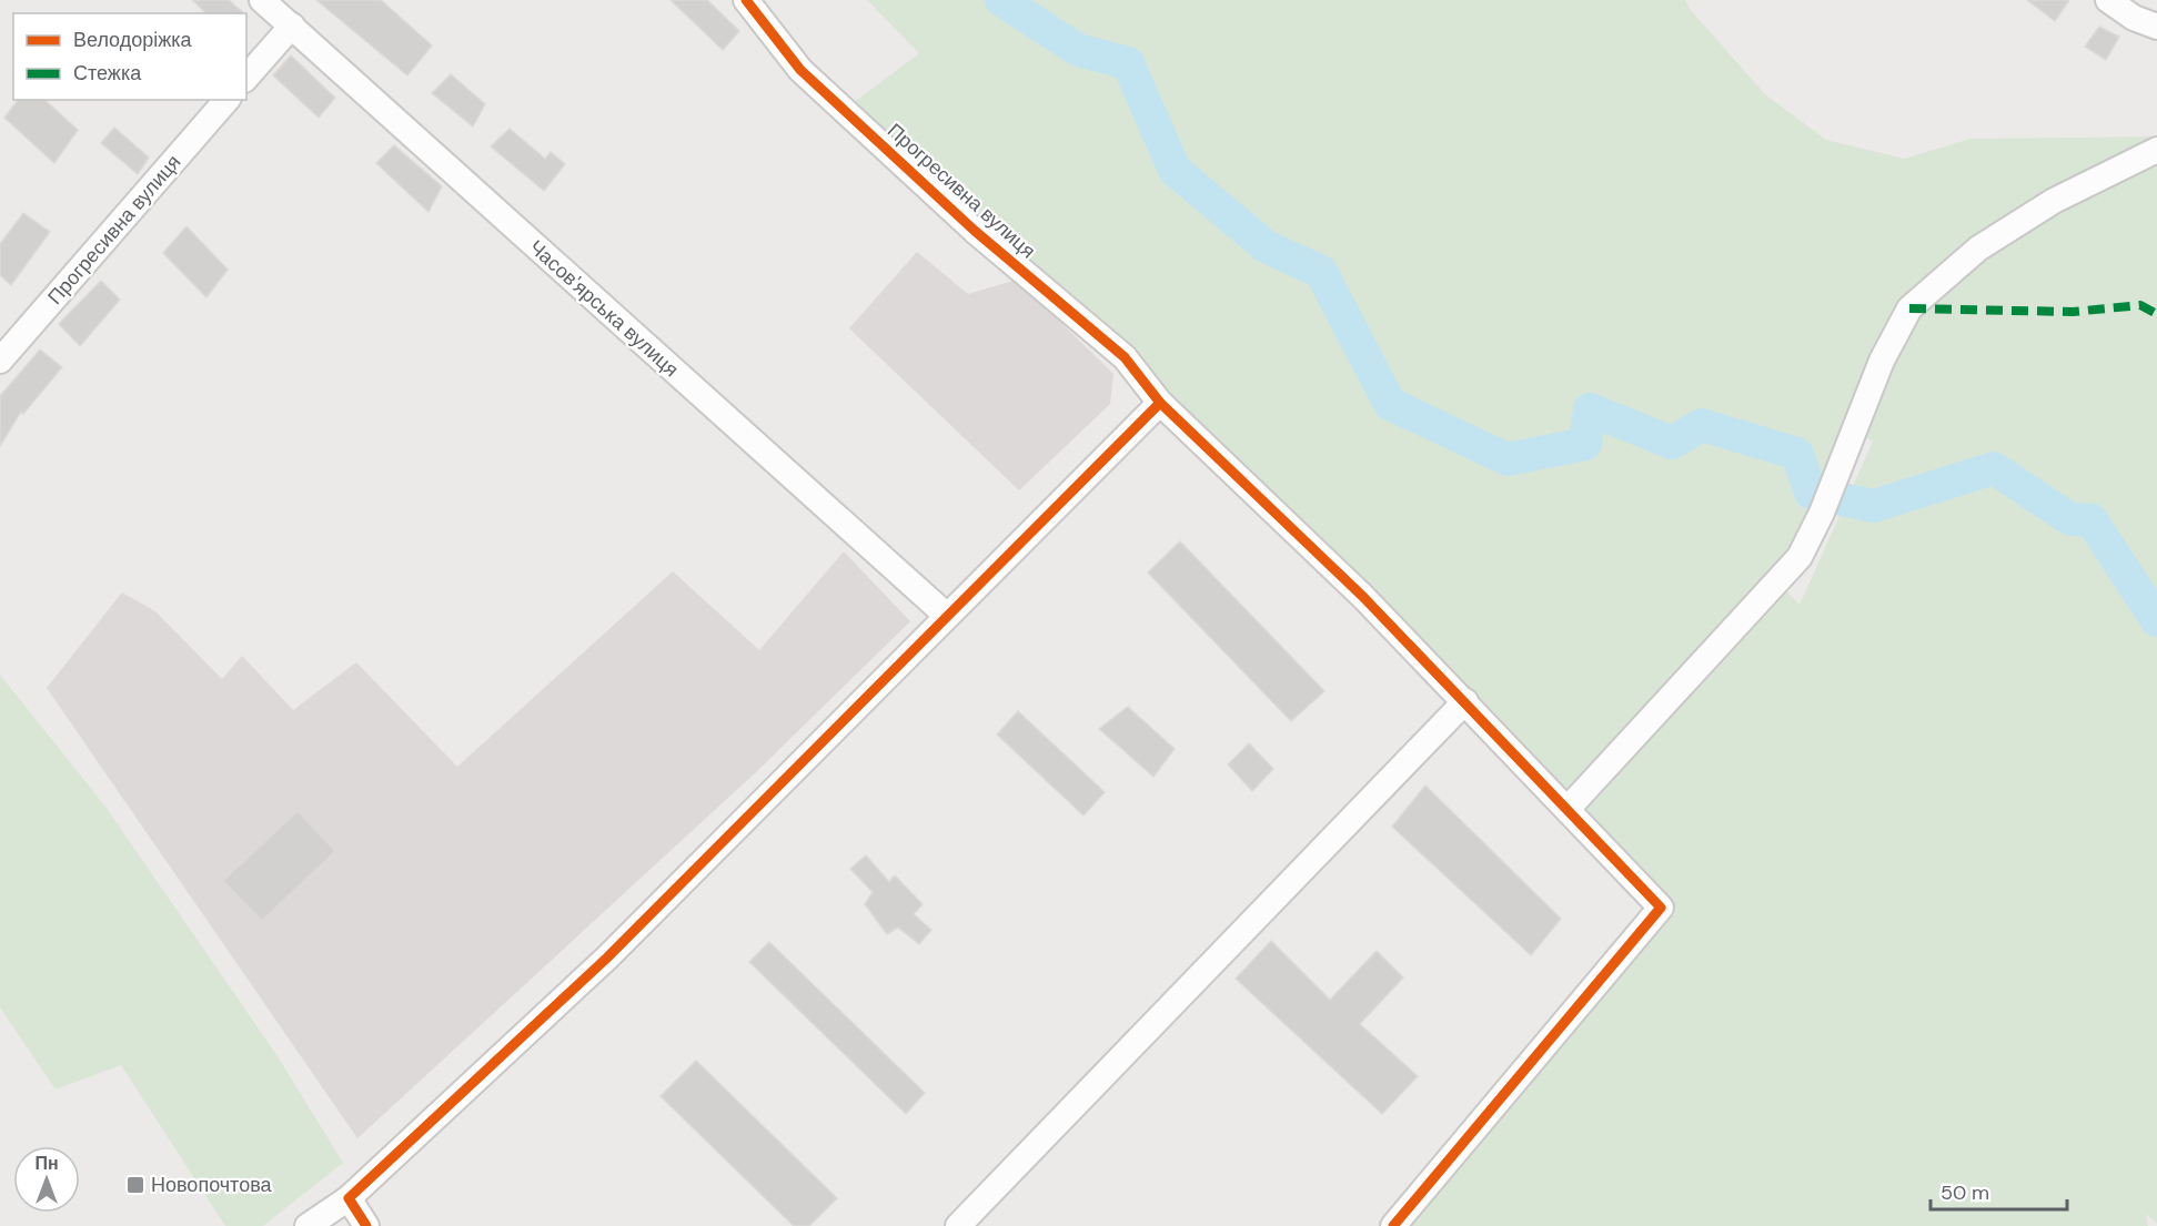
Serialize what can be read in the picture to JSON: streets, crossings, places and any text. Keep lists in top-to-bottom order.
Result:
{
  "streets": {
    "street": ["Прогресивна вулиця", "Часов'ярська вулиця"]
  },
  "places": {
    "transit": ["Новопочтова"]
  },
  "legend": ["Велодоріжка", "Стежка"],
  "scale_bar": "50 m",
  "north": "top"
}
